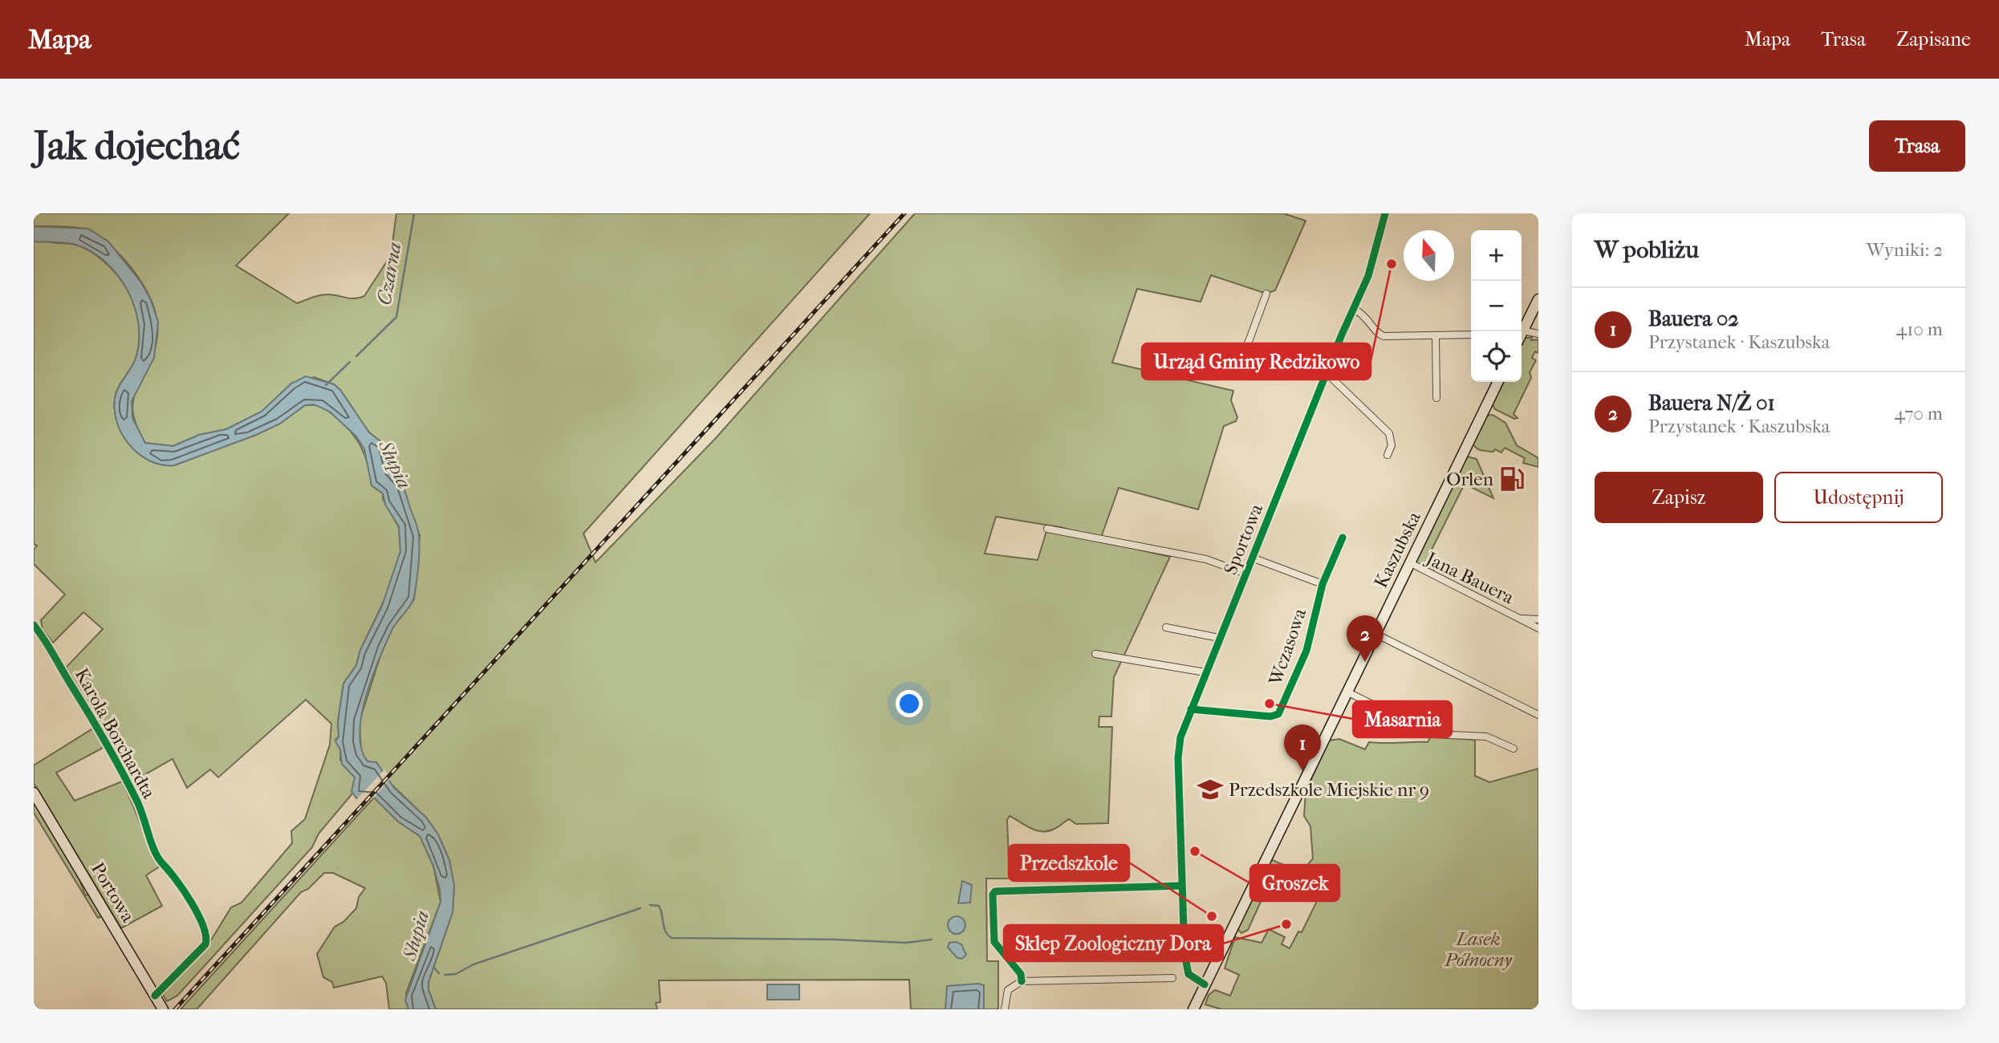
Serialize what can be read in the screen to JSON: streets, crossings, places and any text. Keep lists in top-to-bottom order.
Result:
{
  "streets": {
    "main road": ["Kaszubska", "Portowa"],
    "street": [
      "Sportowa",
      "Jana Bauera",
      "Wczasowa",
      "Karola Borchardta"
    ]
  },
  "crossings": [
    ["Sportowa", "Kaszubska"],
    ["Sportowa", "Wczasowa"],
    ["Kaszubska", "Jana Bauera"],
    ["Karola Borchardta", "Portowa"]
  ],
  "water": ["Czarna", "Słupia"],
  "parks": ["Lasek Północny"],
  "places": {
    "other": [
      "Urząd Gminy Redzikowo",
      "Masarnia",
      "Groszek",
      "Przedszkole",
      "Sklep Zoologiczny Dora"
    ],
    "fuel station": ["Orlen"],
    "school or university": ["Przedszkole Miejskie nr 9"]
  },
  "north": "top",
  "page": {
    "header": "Mapa",
    "nav": ["Mapa", "Trasa", "Zapisane"],
    "buttons": [
      "Trasa",
      ["Zapisz", "Udostępnij"]
    ],
    "title": "Jak dojechać",
    "heading": ["W pobliżu", "Wyniki: 2"],
    "map_buttons": ["+", "−"],
    "list": [
      {
        "mark": "1",
        "name": "Bauera 02",
        "note": "Przystanek · Kaszubska",
        "value": "410 m"
      },
      {
        "mark": "2",
        "name": "Bauera N/Ż 01",
        "note": "Przystanek · Kaszubska",
        "value": "470 m"
      }
    ],
    "pins": ["2", "1"]
  }
}
